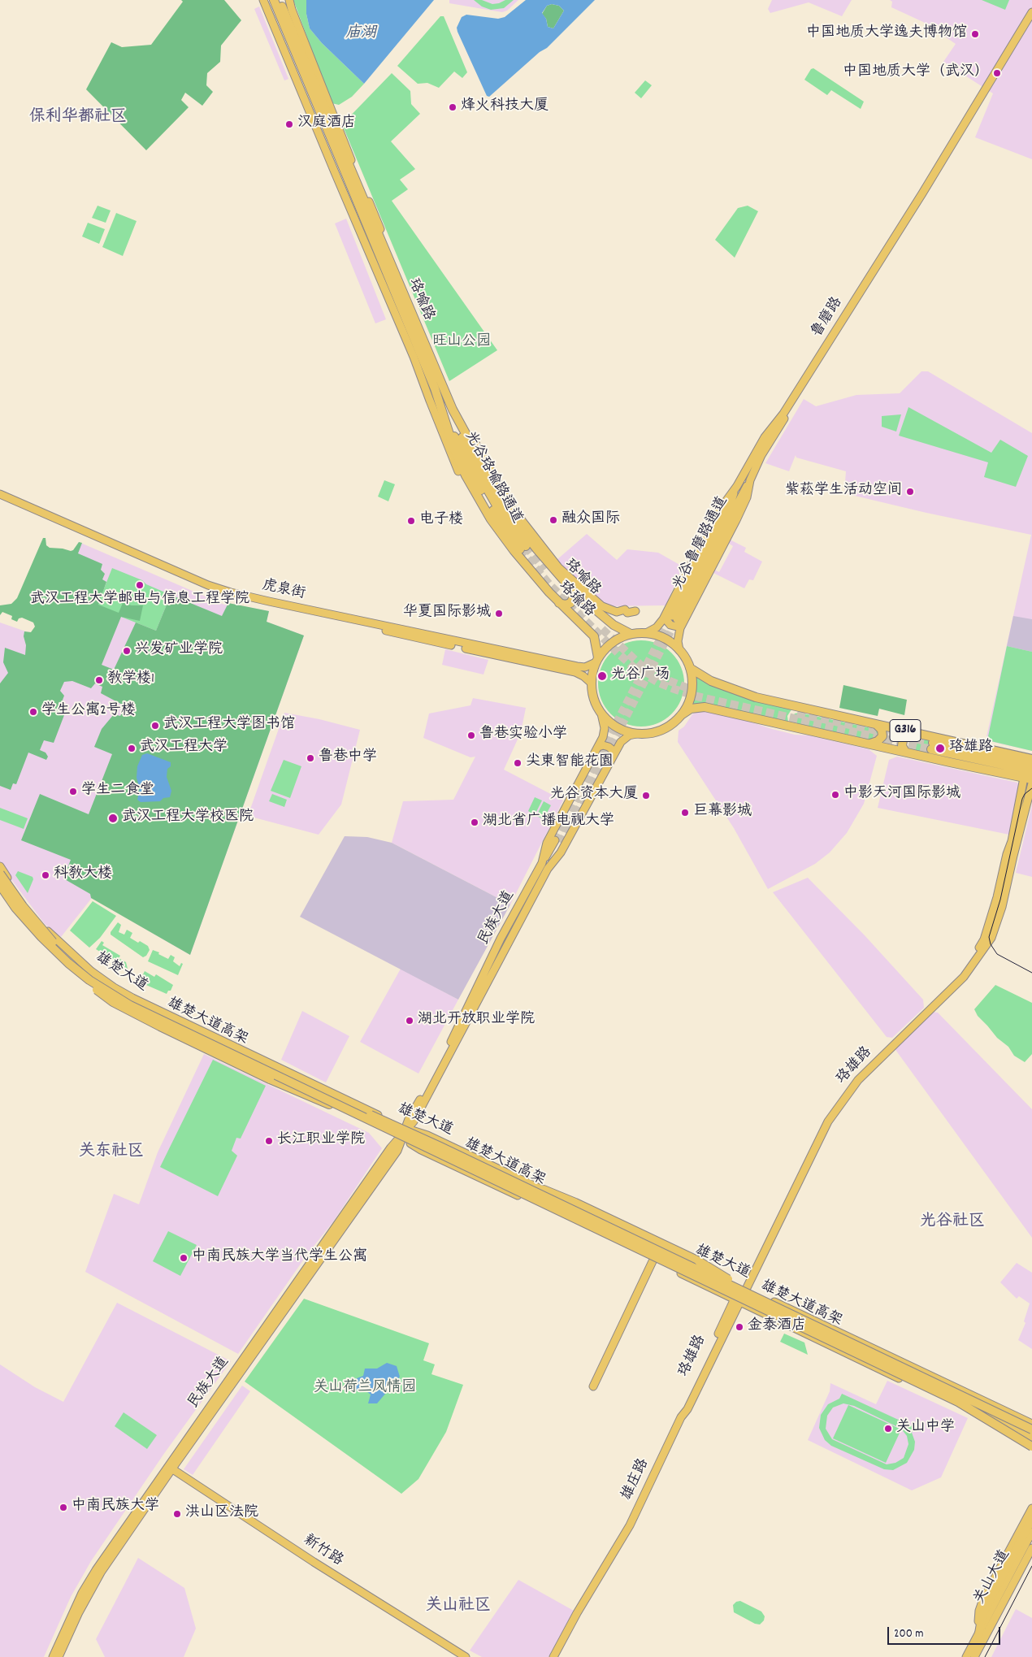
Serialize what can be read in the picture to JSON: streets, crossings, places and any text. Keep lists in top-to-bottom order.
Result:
{
  "streets": {
    "highway": [
      "珞喻路",
      "光谷珞喻路通道",
      "珞瑜路",
      "G316",
      "雄楚大道高架"
    ],
    "main road": [
      "鲁磨路",
      "光谷鲁磨路通道",
      "虎泉街",
      "民族大道",
      "雄楚大道",
      "珞雄路",
      "雄庄路",
      "新竹路",
      "关山大道"
    ]
  },
  "crossings": [
    ["珞喻路", "鲁磨路"],
    ["珞喻路", "光谷珞喻路通道"],
    ["珞喻路", "珞瑜路"],
    ["珞喻路", "G316"],
    ["珞喻路", "民族大道"],
    ["鲁磨路", "光谷鲁磨路通道"],
    ["鲁磨路", "珞瑜路"],
    ["鲁磨路", "G316"],
    ["鲁磨路", "民族大道"],
    ["珞瑜路", "G316"],
    ["珞瑜路", "民族大道"],
    ["G316", "民族大道"],
    ["G316", "珞雄路"],
    ["民族大道", "雄楚大道"],
    ["民族大道", "新竹路"],
    ["雄楚大道", "雄庄路"],
    ["珞雄路", "雄庄路"]
  ],
  "districts": [
    "保利华都社区",
    "关东社区",
    "光谷社区",
    "关山社区"
  ],
  "water": ["庙湖"],
  "parks": ["旺山公园", "关山荷兰风情园"],
  "places": [
    "中国地质大学逸夫博物馆",
    "中国地质大学（武汉）",
    "烽火科技大厦",
    "汉庭酒店",
    "紫菘学生活动空间",
    "融众国际",
    "电子楼",
    "武汉工程大学邮电与信息工程学院",
    "华夏国际影城",
    "兴发矿业学院",
    "光谷广场",
    "教学楼1",
    "学生公寓2号楼",
    "武汉工程大学图书馆",
    "鲁巷实验小学",
    "武汉工程大学",
    "珞雄路",
    "鲁巷中学",
    "尖東智能花園",
    "学生二食堂",
    "中影天河国际影城",
    "光谷资本大厦",
    "巨幕影城",
    "武汉工程大学校医院",
    "湖北省广播电视大学",
    "科教大楼",
    "湖北开放职业学院",
    "长江职业学院",
    "中南民族大学当代学生公寓",
    "金泰酒店",
    "关山中学",
    "中南民族大学",
    "洪山区法院"
  ],
  "scale_bar": "200 m"
}
